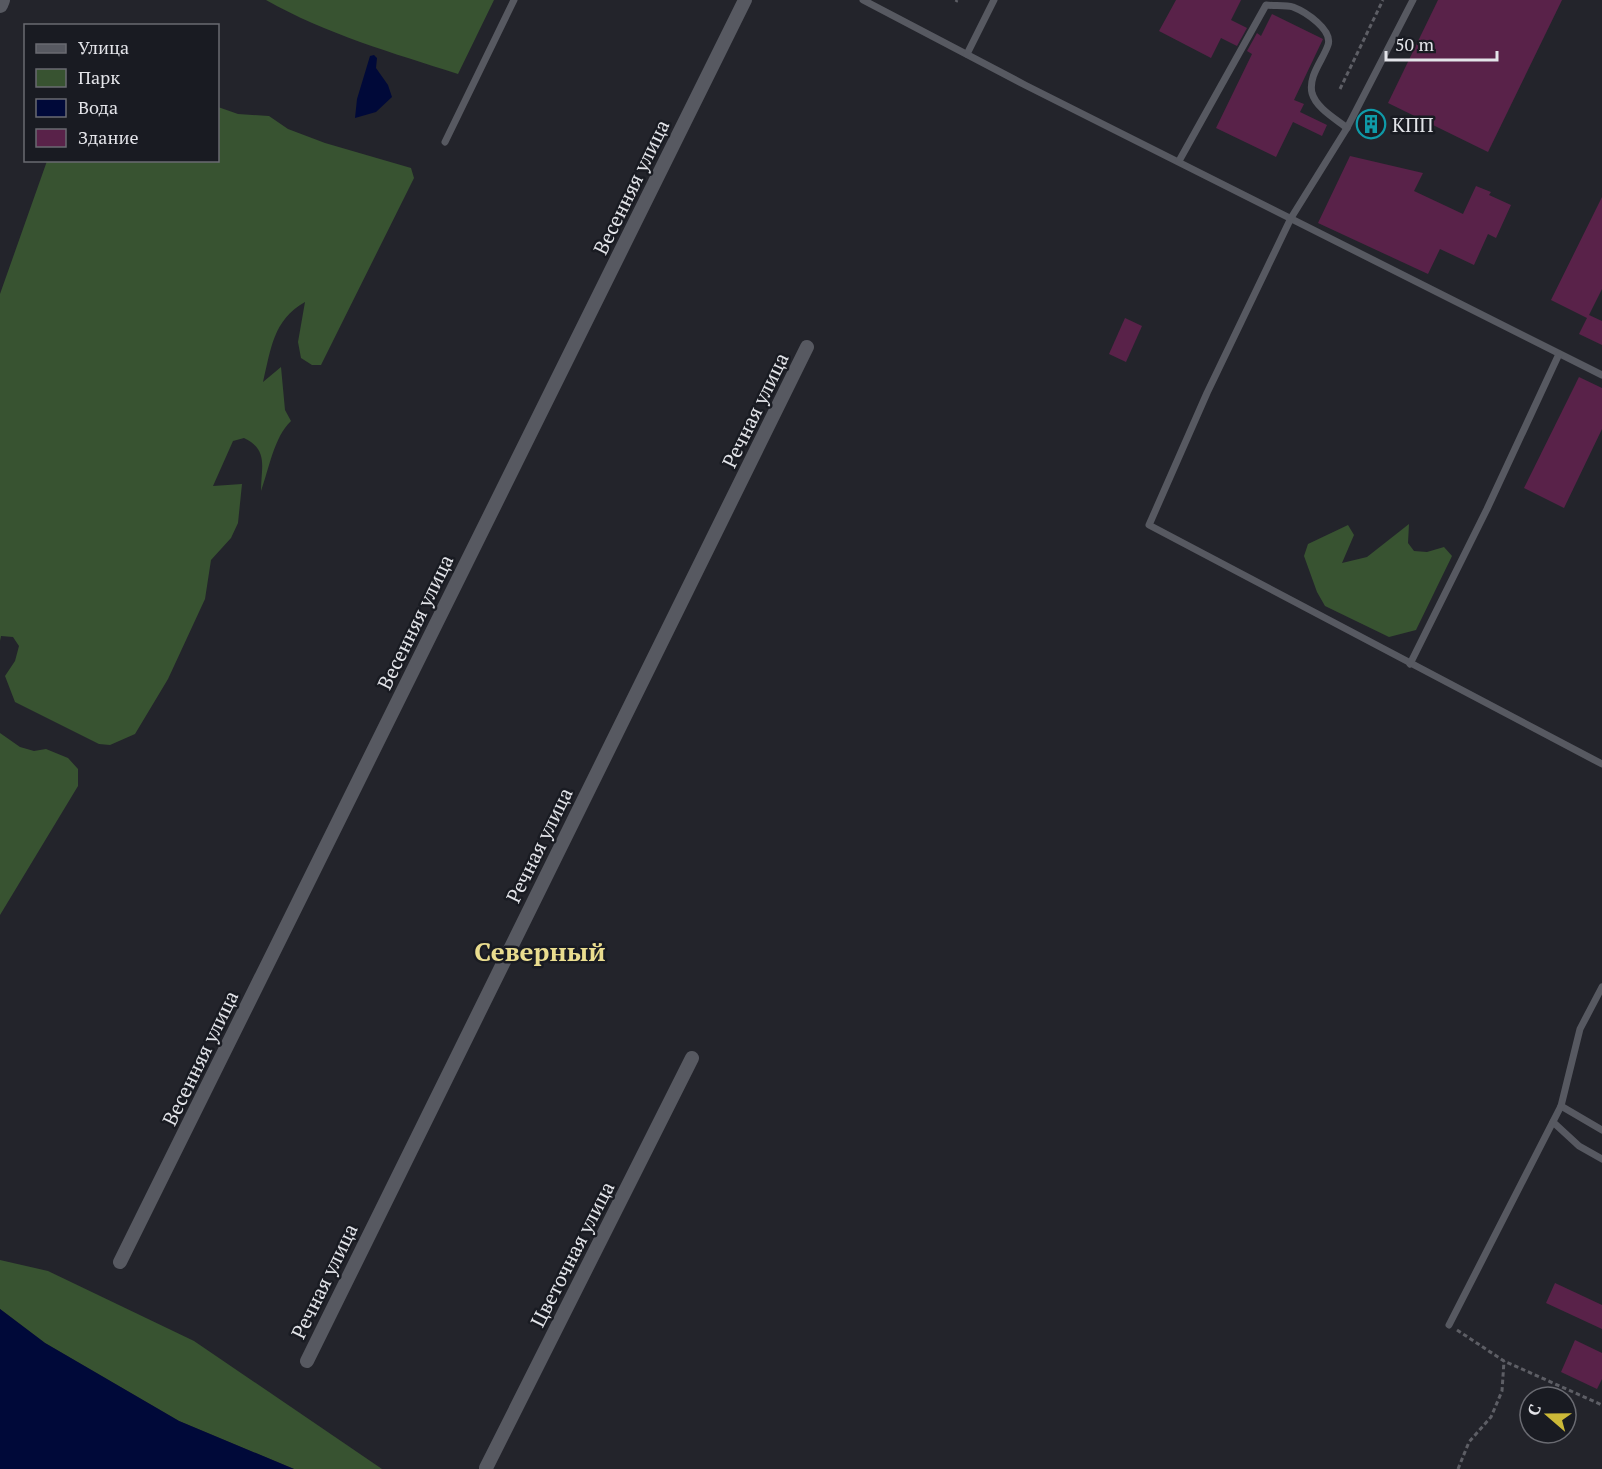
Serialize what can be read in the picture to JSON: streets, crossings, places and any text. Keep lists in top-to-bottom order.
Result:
{
  "streets": {
    "street": ["Весенняя улица", "Речная улица", "Цветочная улица"]
  },
  "districts": ["Северный"],
  "places": {
    "building": ["КПП"]
  },
  "legend": [
    "Улица",
    "Парк",
    "Вода",
    "Здание"
  ],
  "scale_bar": "50 m",
  "north": "left"
}
